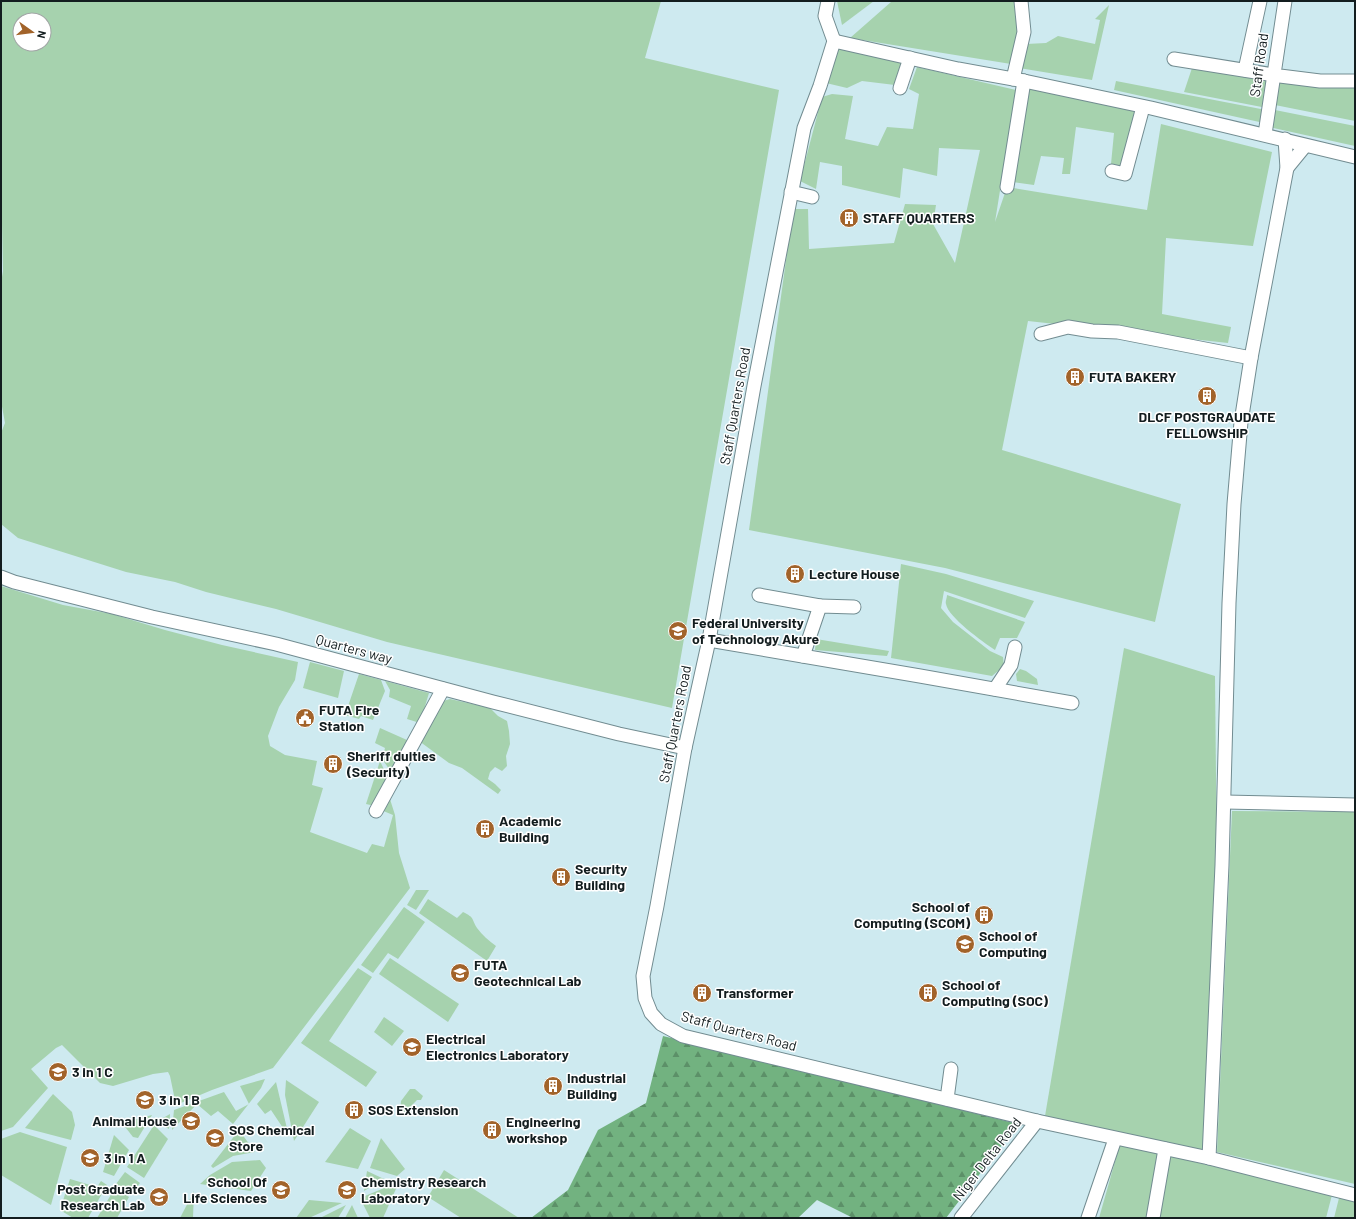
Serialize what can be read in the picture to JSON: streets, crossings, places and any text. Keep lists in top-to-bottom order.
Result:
{
  "streets": {
    "street": [
      "Staff Road",
      "Staff Quarters Road",
      "Quarters way",
      "Niger Delta Road"
    ]
  },
  "crossings": [
    ["Staff Quarters Road", "Quarters way"],
    ["Staff Quarters Road", "Niger Delta Road"]
  ],
  "places": {
    "building": [
      "STAFF QUARTERS",
      "FUTA BAKERY",
      "DLCF POSTGRAUDATE FELLOWSHIP",
      "Lecture House",
      "Sheriff duities (Security)",
      "Academic Building",
      "Security Building",
      "School of Computing (SCOM)",
      "Transformer",
      "School of Computing (SOC)",
      "Industrial Building",
      "SOS Extension",
      "Engineering workshop"
    ],
    "school or university": [
      "Federal University of Technology Akure",
      "School of Computing",
      "FUTA Geotechnical Lab",
      "Electrical Electronics Laboratory",
      "3 in 1 C",
      "3 in 1 B",
      "Animal House",
      "SOS Chemical Store",
      "3 in 1 A",
      "School Of Life Sciences",
      "Chemistry Research Laboratory",
      "Post Graduate Research Lab"
    ],
    "public building": ["FUTA Fire Station"]
  },
  "north": "right"
}
